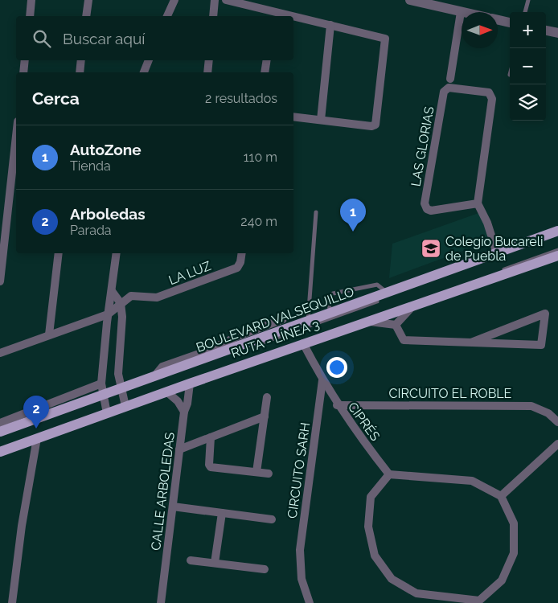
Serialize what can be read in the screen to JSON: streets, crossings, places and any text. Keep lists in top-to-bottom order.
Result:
{
  "streets": {
    "main road": ["BOULEVARD VALSEQUILLO"],
    "street": [
      "LAS GLORIAS",
      "LA LUZ",
      "CIRCUITO EL ROBLE",
      "CIPRÉS",
      "CIRCUITO SARH",
      "CALLE ARBOLEDAS"
    ],
    "lane": ["RUTA - LÍNEA 3"]
  },
  "crossings": [
    ["CIRCUITO EL ROBLE", "CIPRÉS"],
    ["CIPRÉS", "CIRCUITO SARH"]
  ],
  "places": {
    "school or university": ["Colegio Bucareli de Puebla"]
  },
  "north": "right",
  "page": {
    "map_buttons": ["+", "−"],
    "search": "Buscar aquí",
    "heading": ["Cerca", "2 resultados"],
    "list": [
      {
        "mark": "1",
        "name": "AutoZone",
        "note": "Tienda",
        "value": "110 m"
      },
      {
        "mark": "2",
        "name": "Arboledas",
        "note": "Parada",
        "value": "240 m"
      }
    ],
    "pins": ["1", "2"]
  }
}
